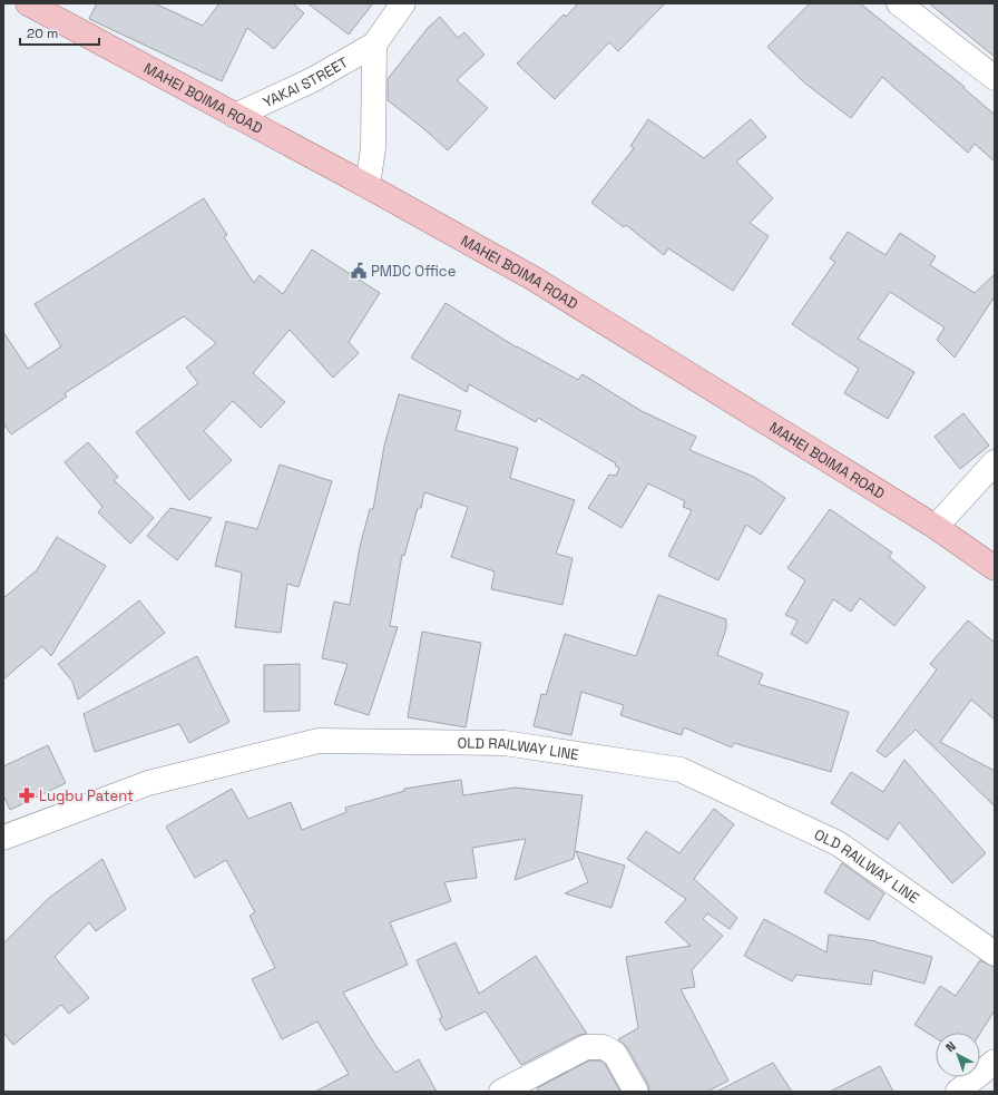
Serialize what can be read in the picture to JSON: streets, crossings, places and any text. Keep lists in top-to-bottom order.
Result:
{
  "streets": {
    "main road": ["MAHEI BOIMA ROAD"],
    "street": ["YAKAI STREET", "OLD RAILWAY LINE"]
  },
  "crossings": [
    ["YAKAI STREET", "MAHEI BOIMA ROAD"]
  ],
  "places": {
    "public building": ["PMDC Office"],
    "pharmacy": ["Lugbu Patent"]
  },
  "scale_bar": "20 m",
  "north": "top left"
}
